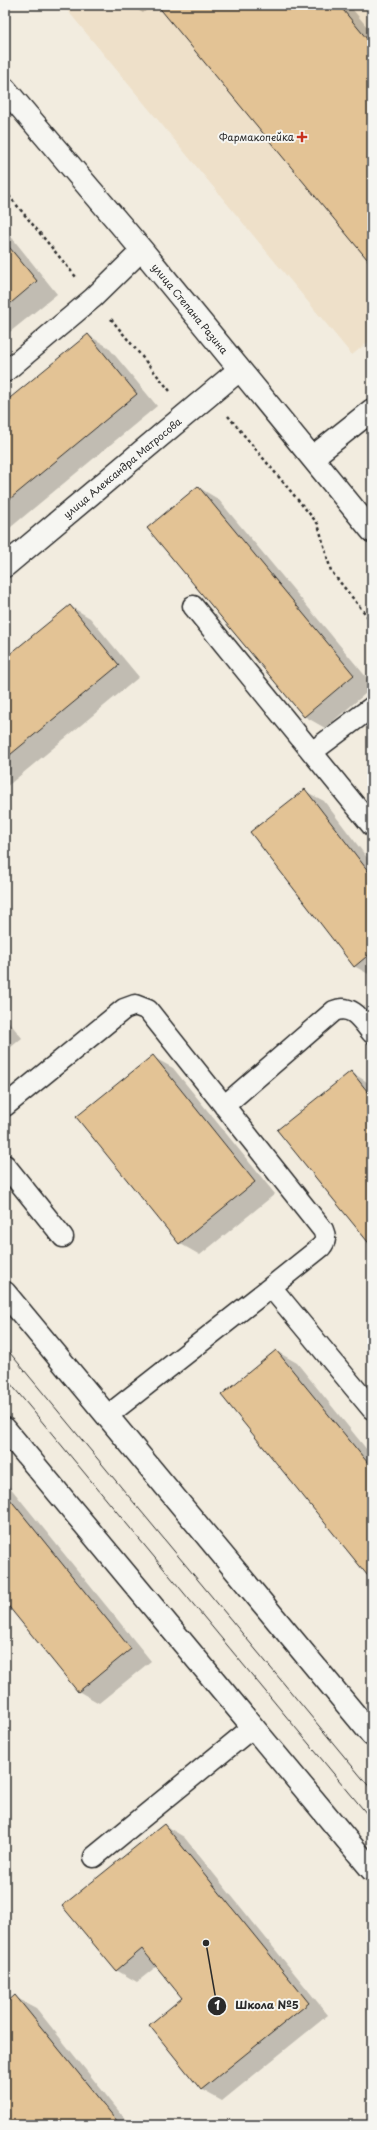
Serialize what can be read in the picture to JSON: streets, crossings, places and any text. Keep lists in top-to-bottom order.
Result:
{
  "streets": {
    "main road": ["улица Степана Разина", "улица Александра Матросова"]
  },
  "crossings": [
    ["улица Степана Разина", "улица Александра Матросова"]
  ],
  "places": {
    "health": ["Фармакопейка"],
    "other": ["Школа №5"]
  }
}
